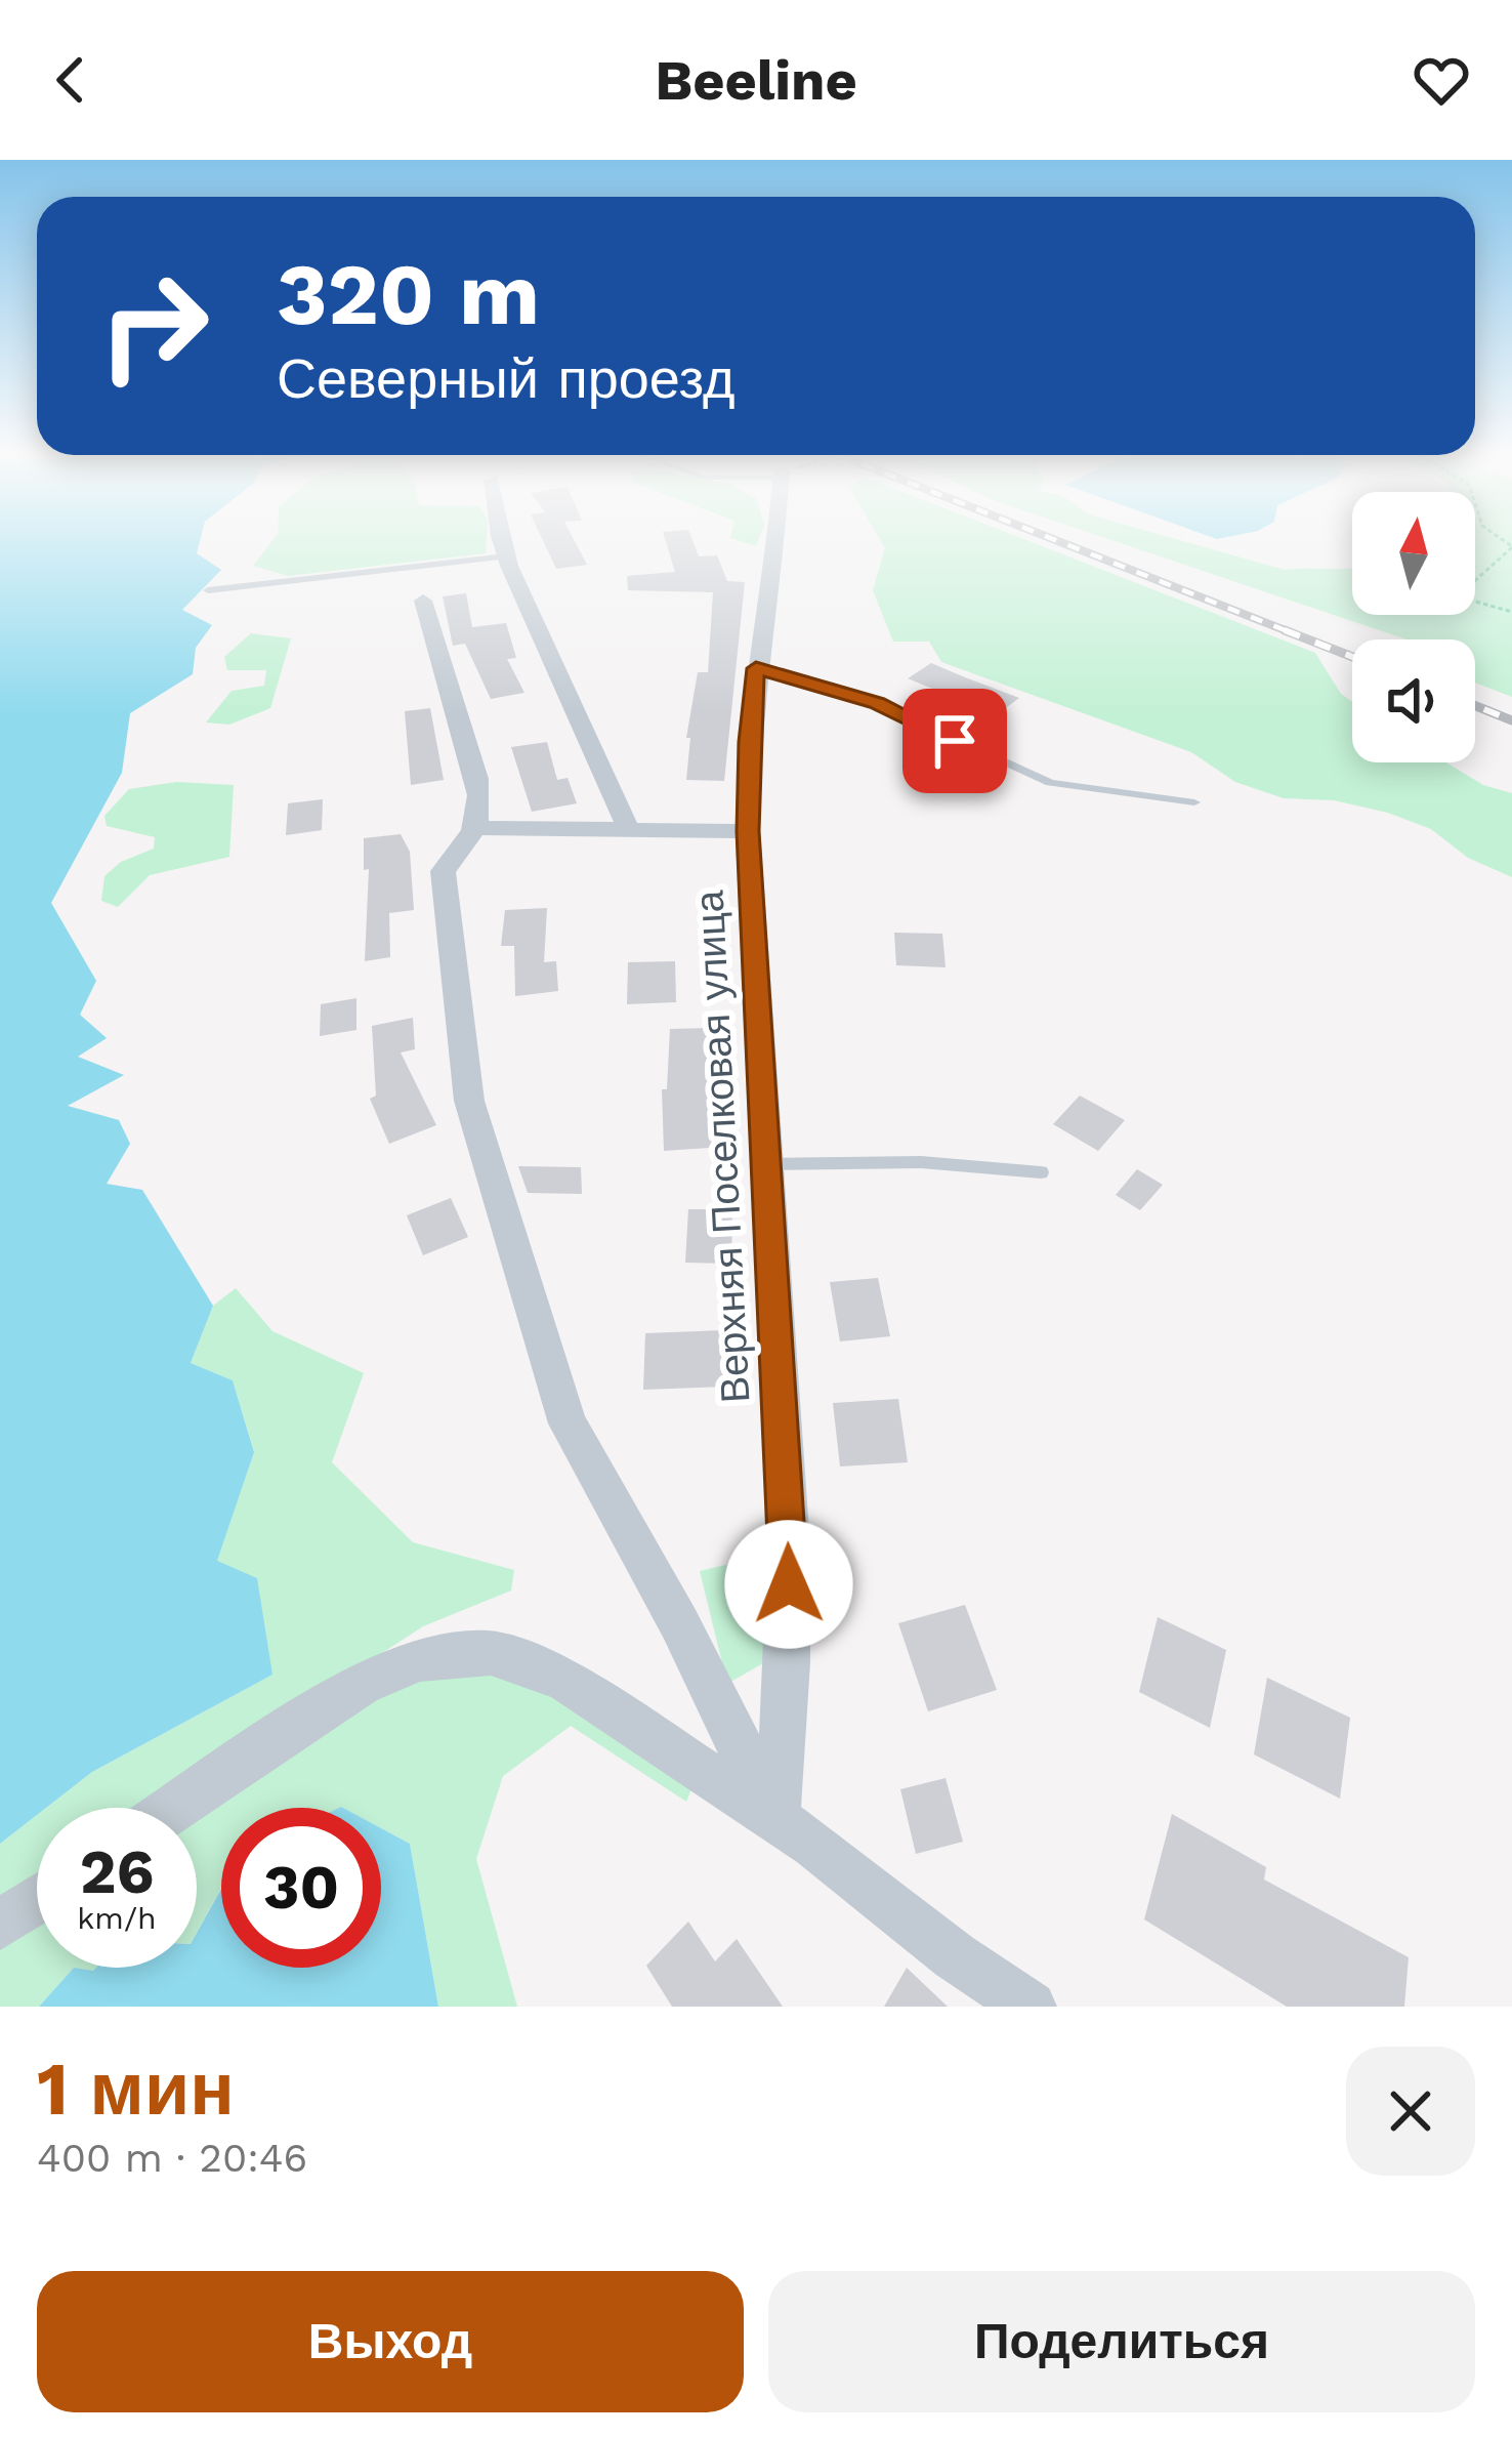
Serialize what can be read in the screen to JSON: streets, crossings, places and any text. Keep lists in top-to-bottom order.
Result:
{
  "streets": {
    "street": ["Верхняя Поселковая улица"]
  },
  "north": "top",
  "page": {
    "header": "Beeline",
    "turn": ["320 m", "Северный проезд"],
    "speed": "26 km/h",
    "limit": "30",
    "heading": ["1 мин", "400 m · 20:46"],
    "buttons": ["Выход", "Поделиться"]
  }
}
